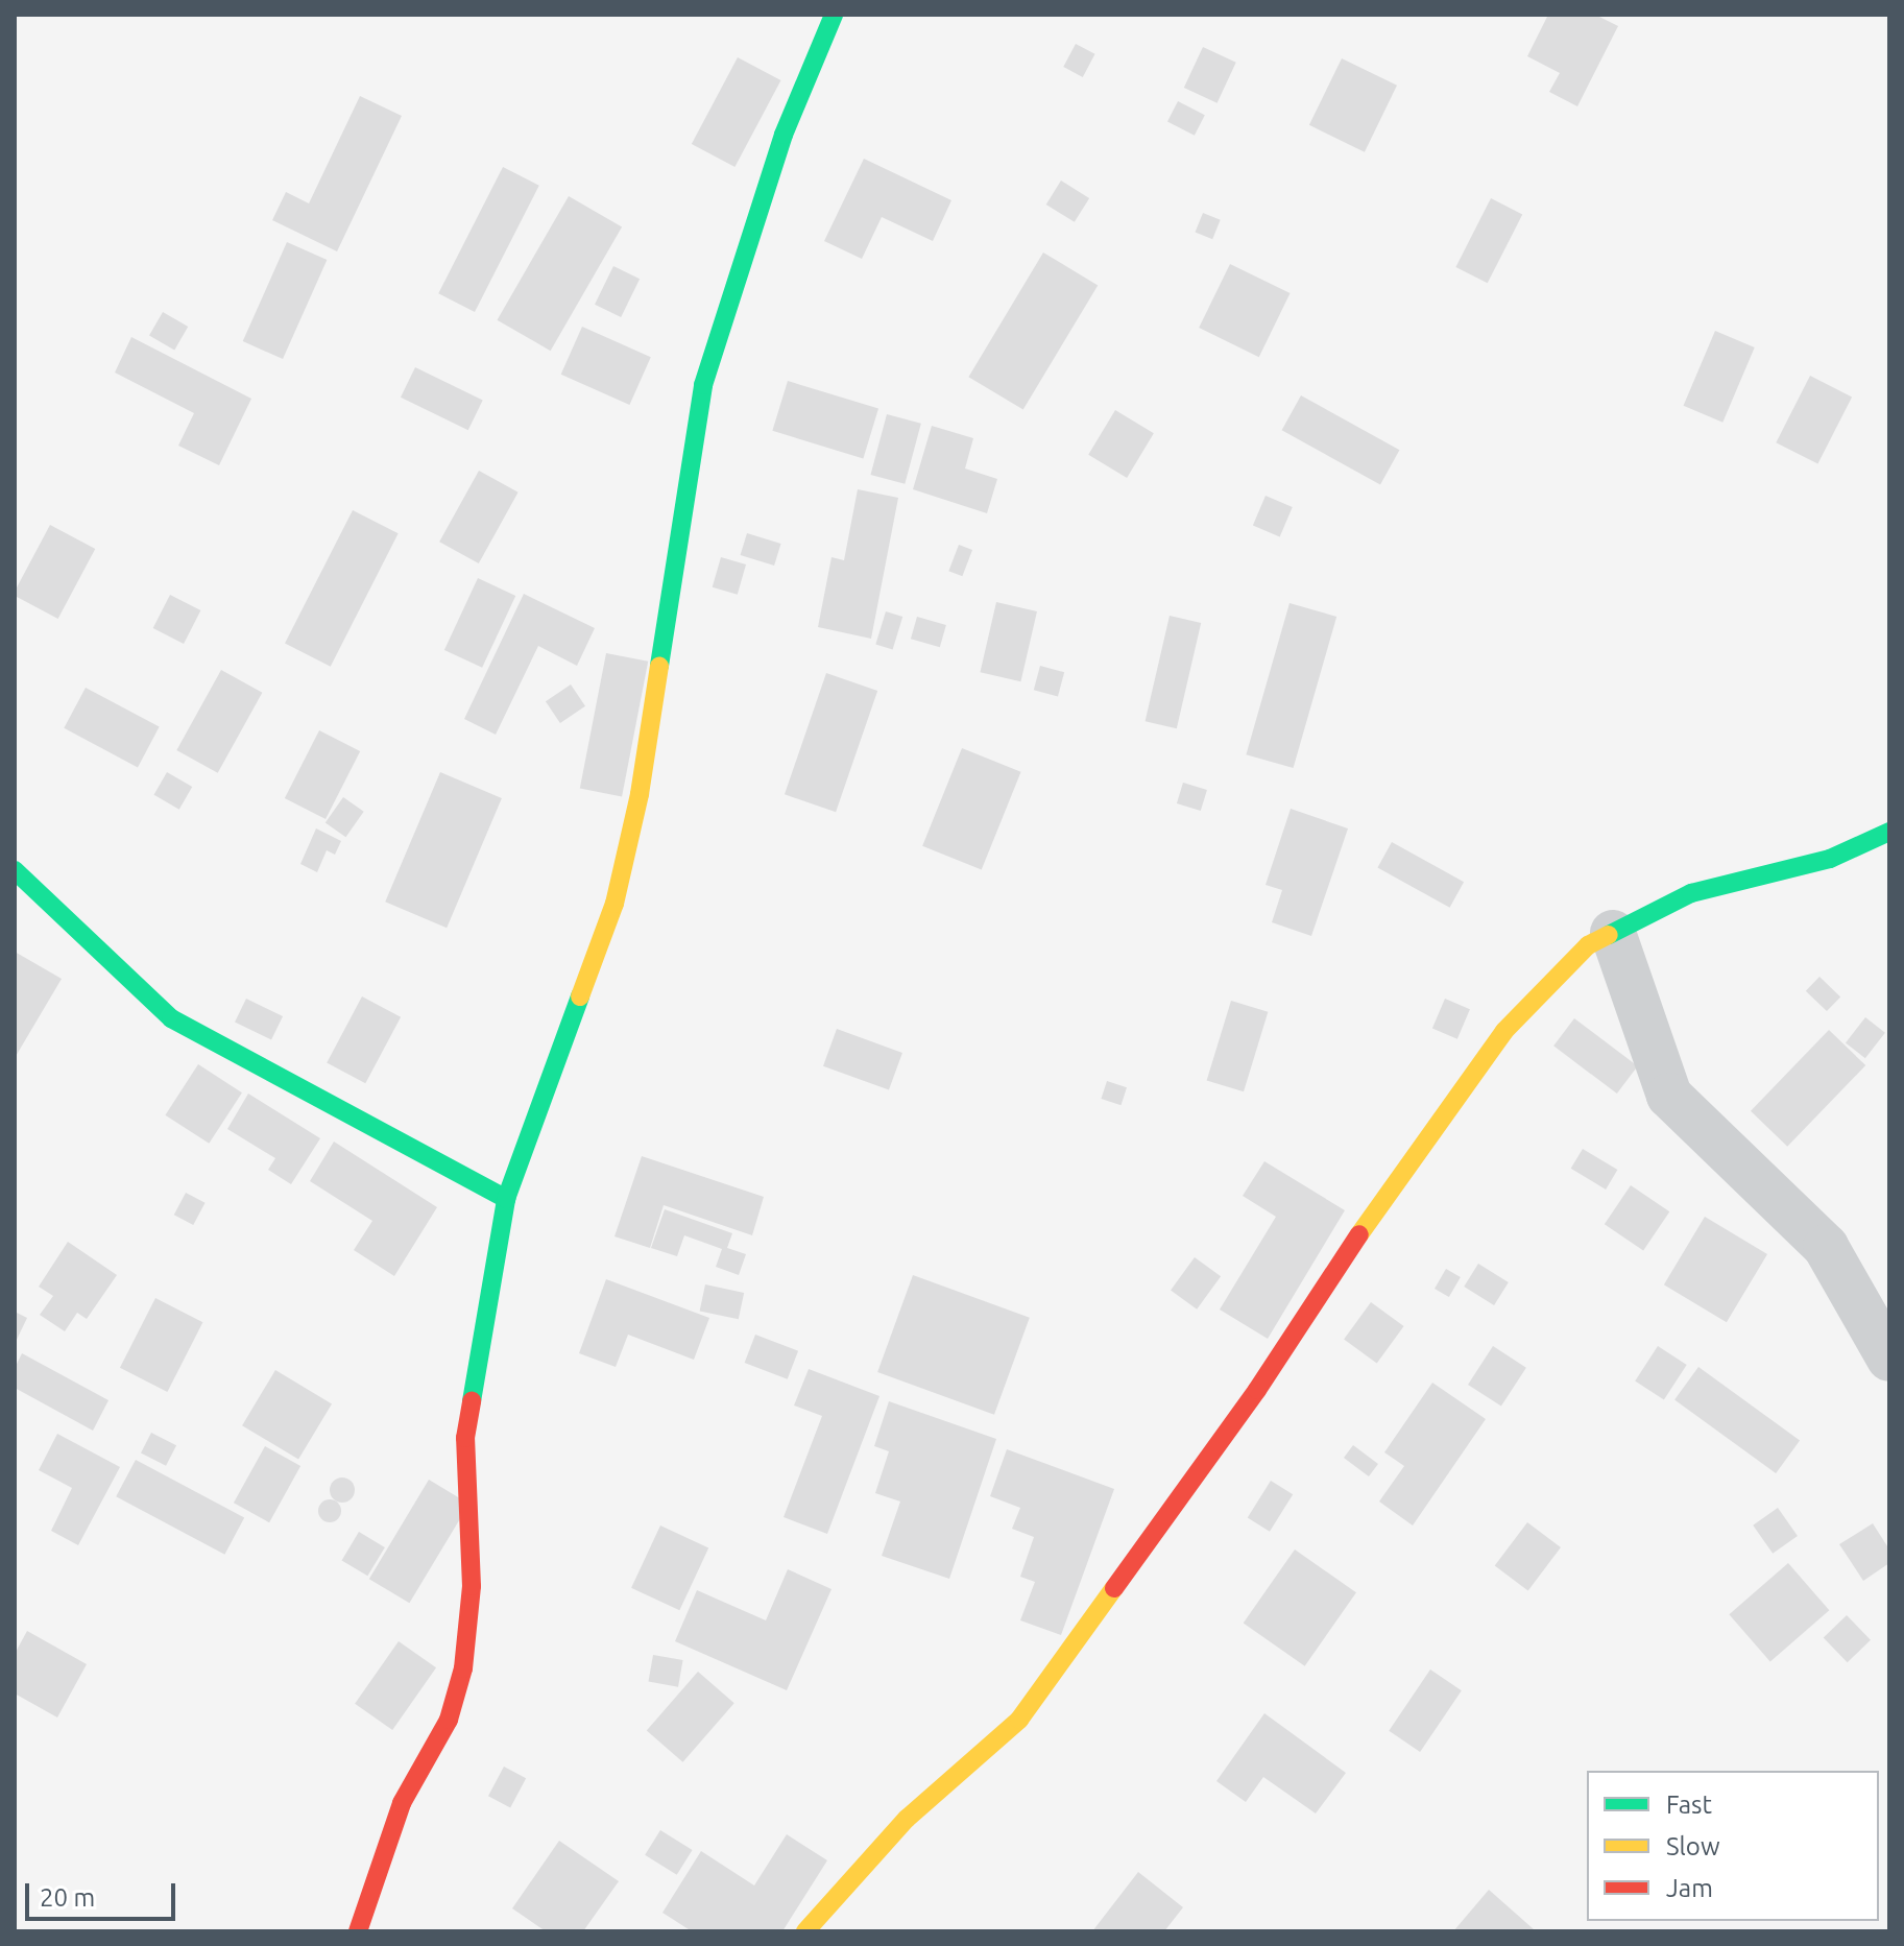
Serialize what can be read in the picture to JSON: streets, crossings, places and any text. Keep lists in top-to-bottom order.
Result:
{
  "legend": ["Fast", "Slow", "Jam"],
  "scale_bar": "20 m"
}
